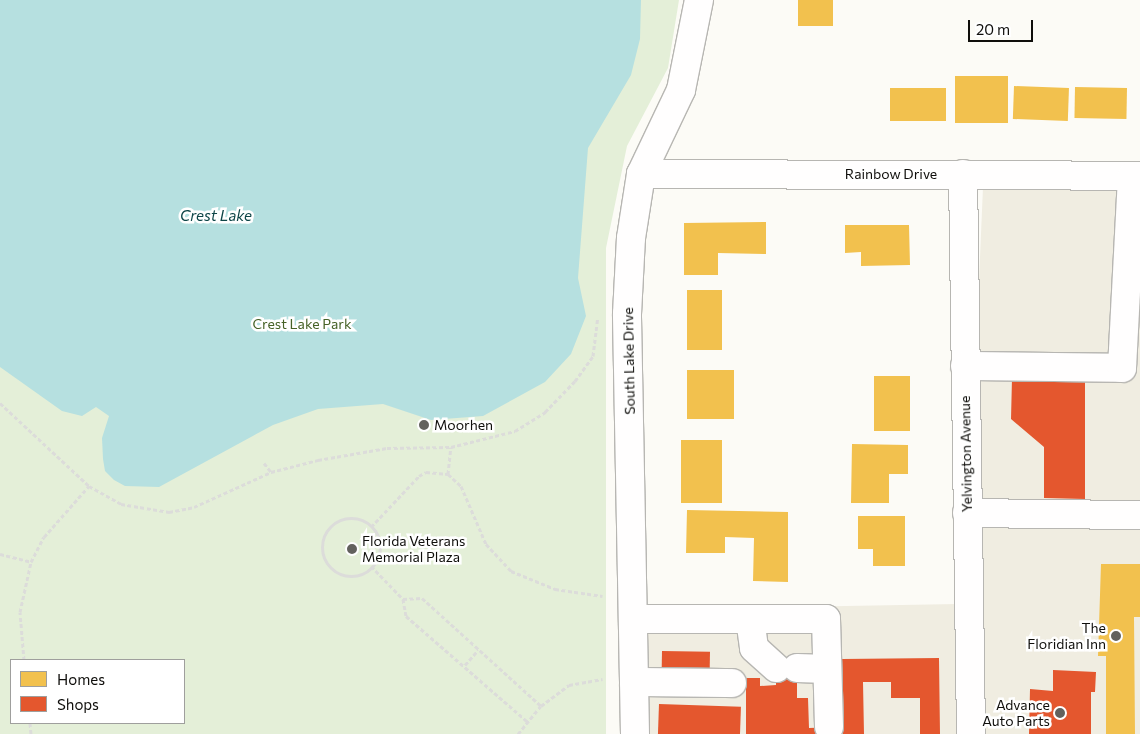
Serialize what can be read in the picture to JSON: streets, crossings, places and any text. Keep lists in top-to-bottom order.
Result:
{
  "streets": {
    "street": ["Rainbow Drive", "South Lake Drive", "Yelvington Avenue"]
  },
  "crossings": [
    ["Rainbow Drive", "South Lake Drive"],
    ["Rainbow Drive", "Yelvington Avenue"]
  ],
  "water": ["Crest Lake"],
  "parks": ["Crest Lake Park"],
  "places": [
    "Moorhen",
    "Florida Veterans Memorial Plaza",
    "The Floridian Inn",
    "Advance Auto Parts"
  ],
  "legend": ["Homes", "Shops"],
  "scale_bar": "20 m"
}
